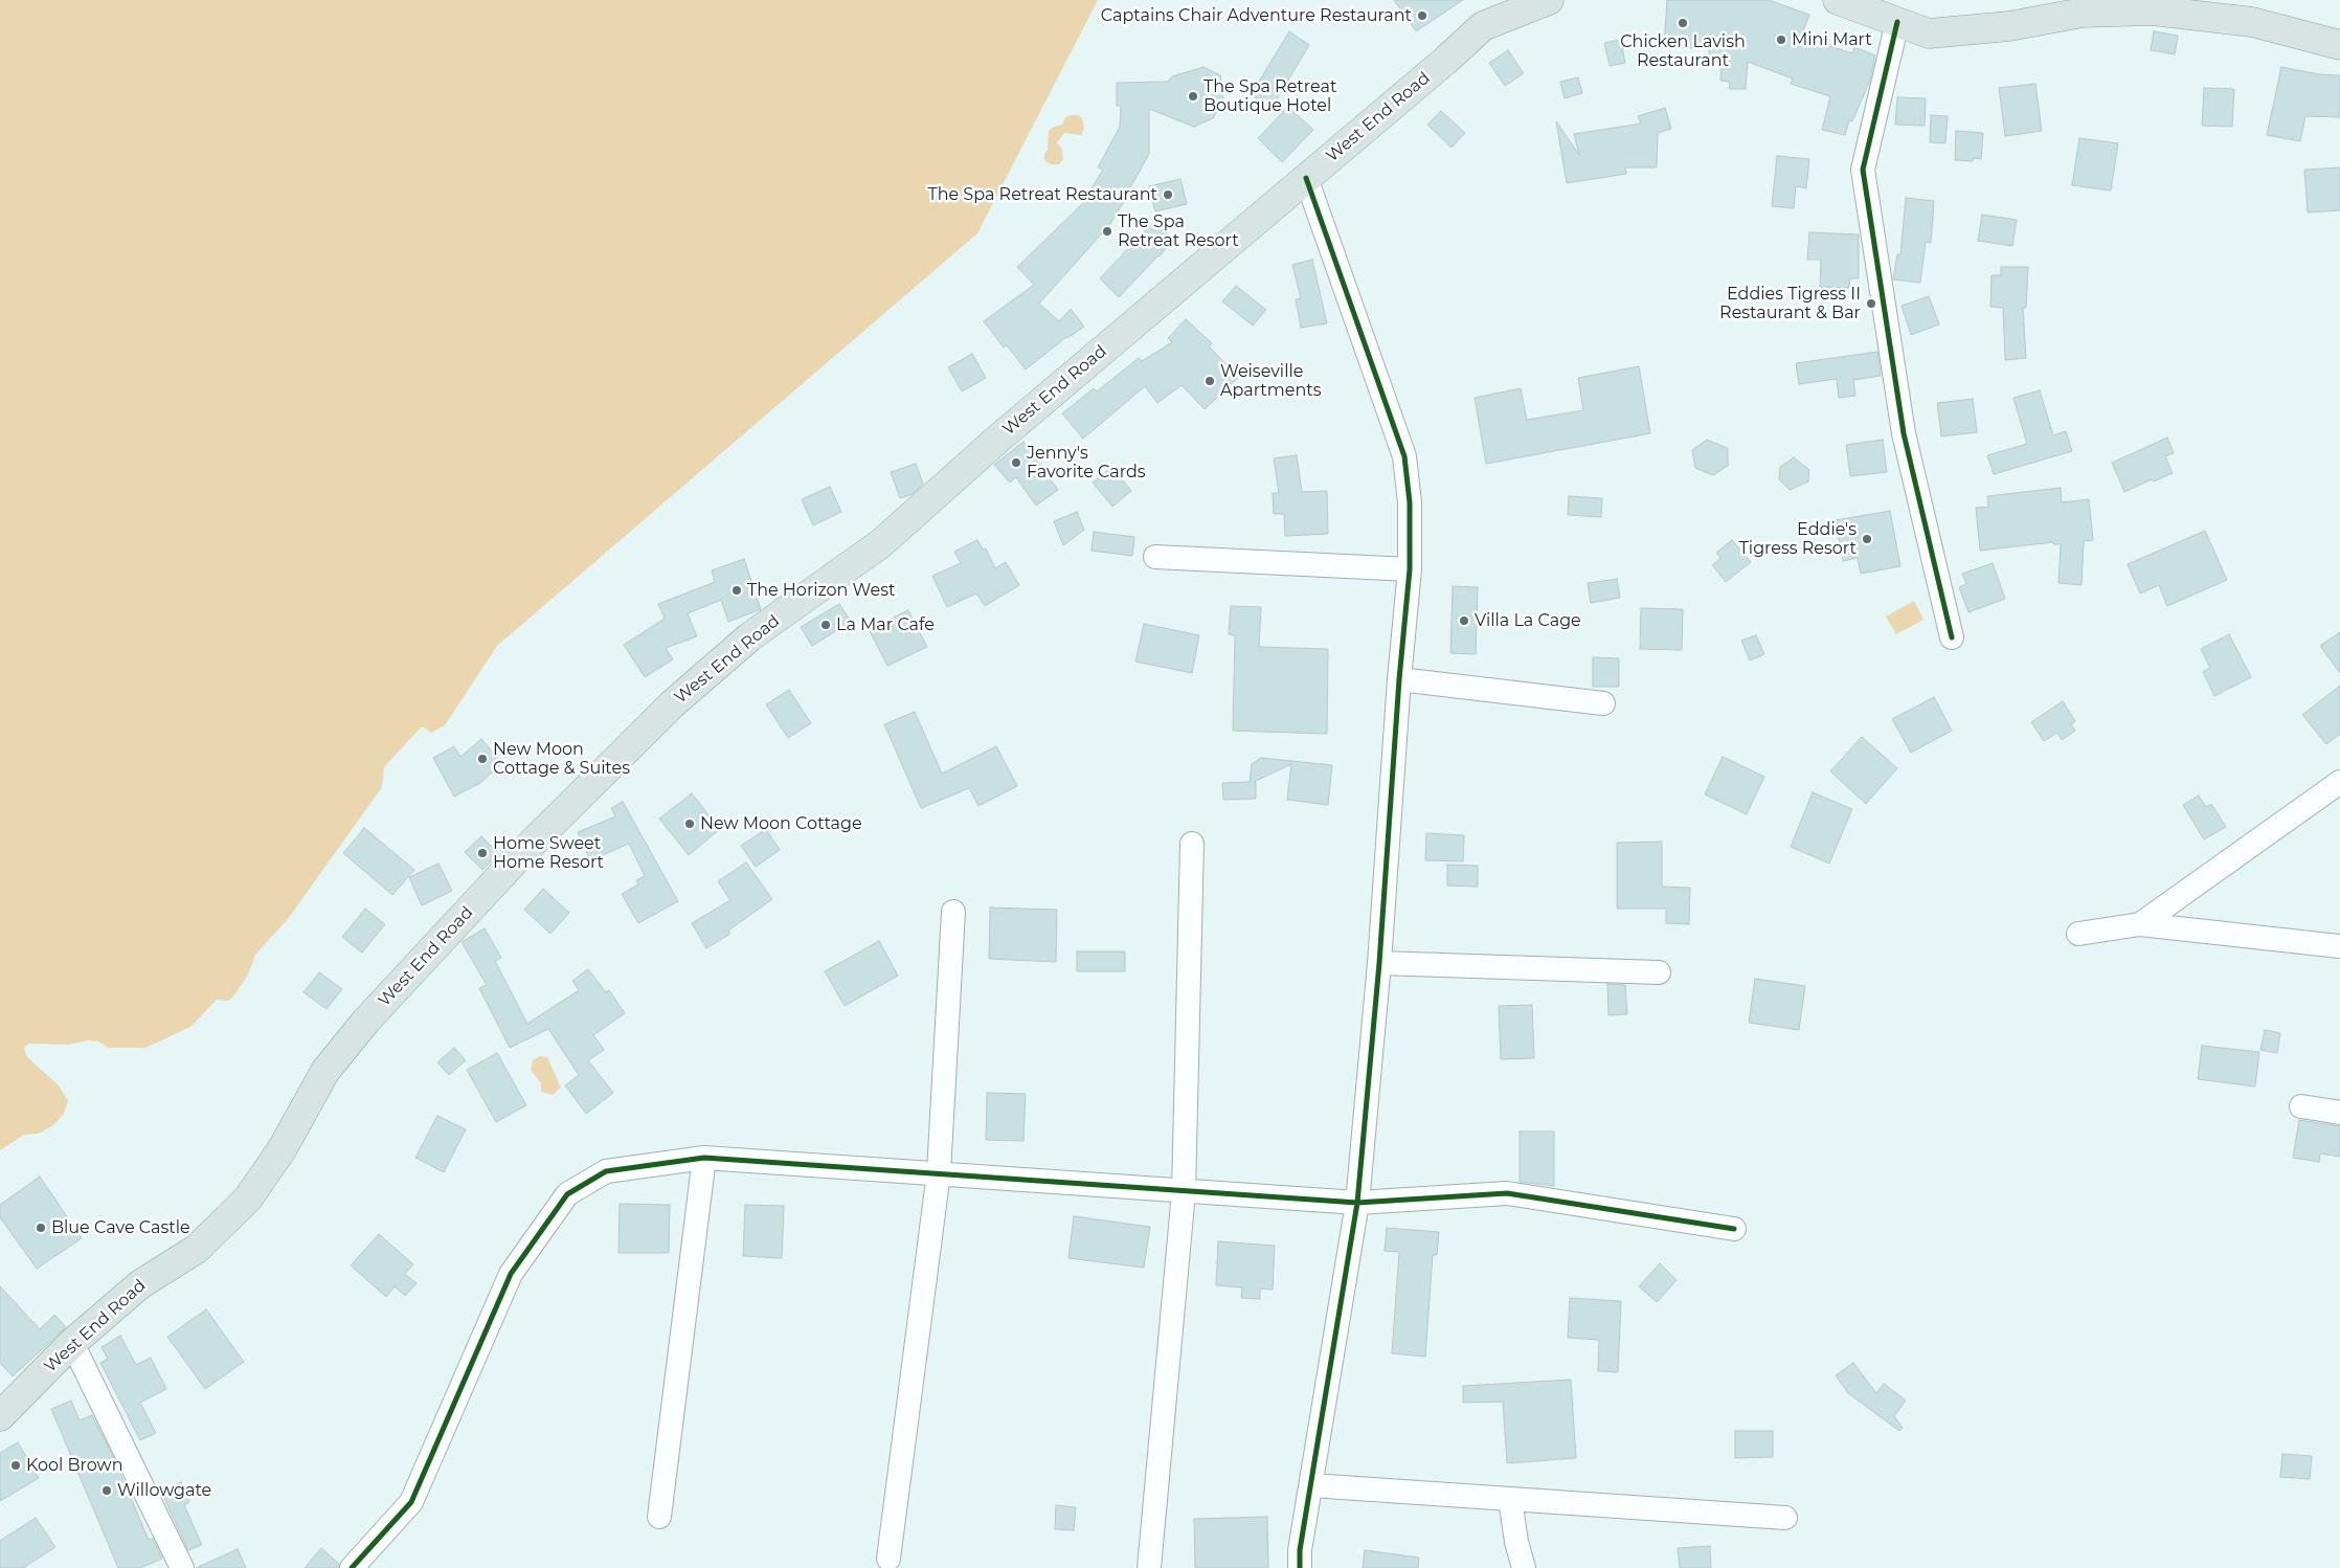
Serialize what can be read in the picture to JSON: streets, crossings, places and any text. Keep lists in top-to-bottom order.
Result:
{
  "streets": {
    "main road": ["West End Road"]
  },
  "places": [
    "Captains Chair Adventure Restaurant",
    "Chicken Lavish Restaurant",
    "Mini Mart",
    "The Spa Retreat Boutique Hotel",
    "The Spa Retreat Restaurant",
    "The Spa Retreat Resort",
    "Eddies Tigress II Restaurant & Bar",
    "Weiseville Apartments",
    "Jenny's Favorite Cards",
    "Eddie's Tigress Resort",
    "The Horizon West",
    "Villa La Cage",
    "La Mar Cafe",
    "New Moon Cottage & Suites",
    "New Moon Cottage",
    "Home Sweet Home Resort",
    "Blue Cave Castle",
    "Kool Brown",
    "Willowgate"
  ]
}
